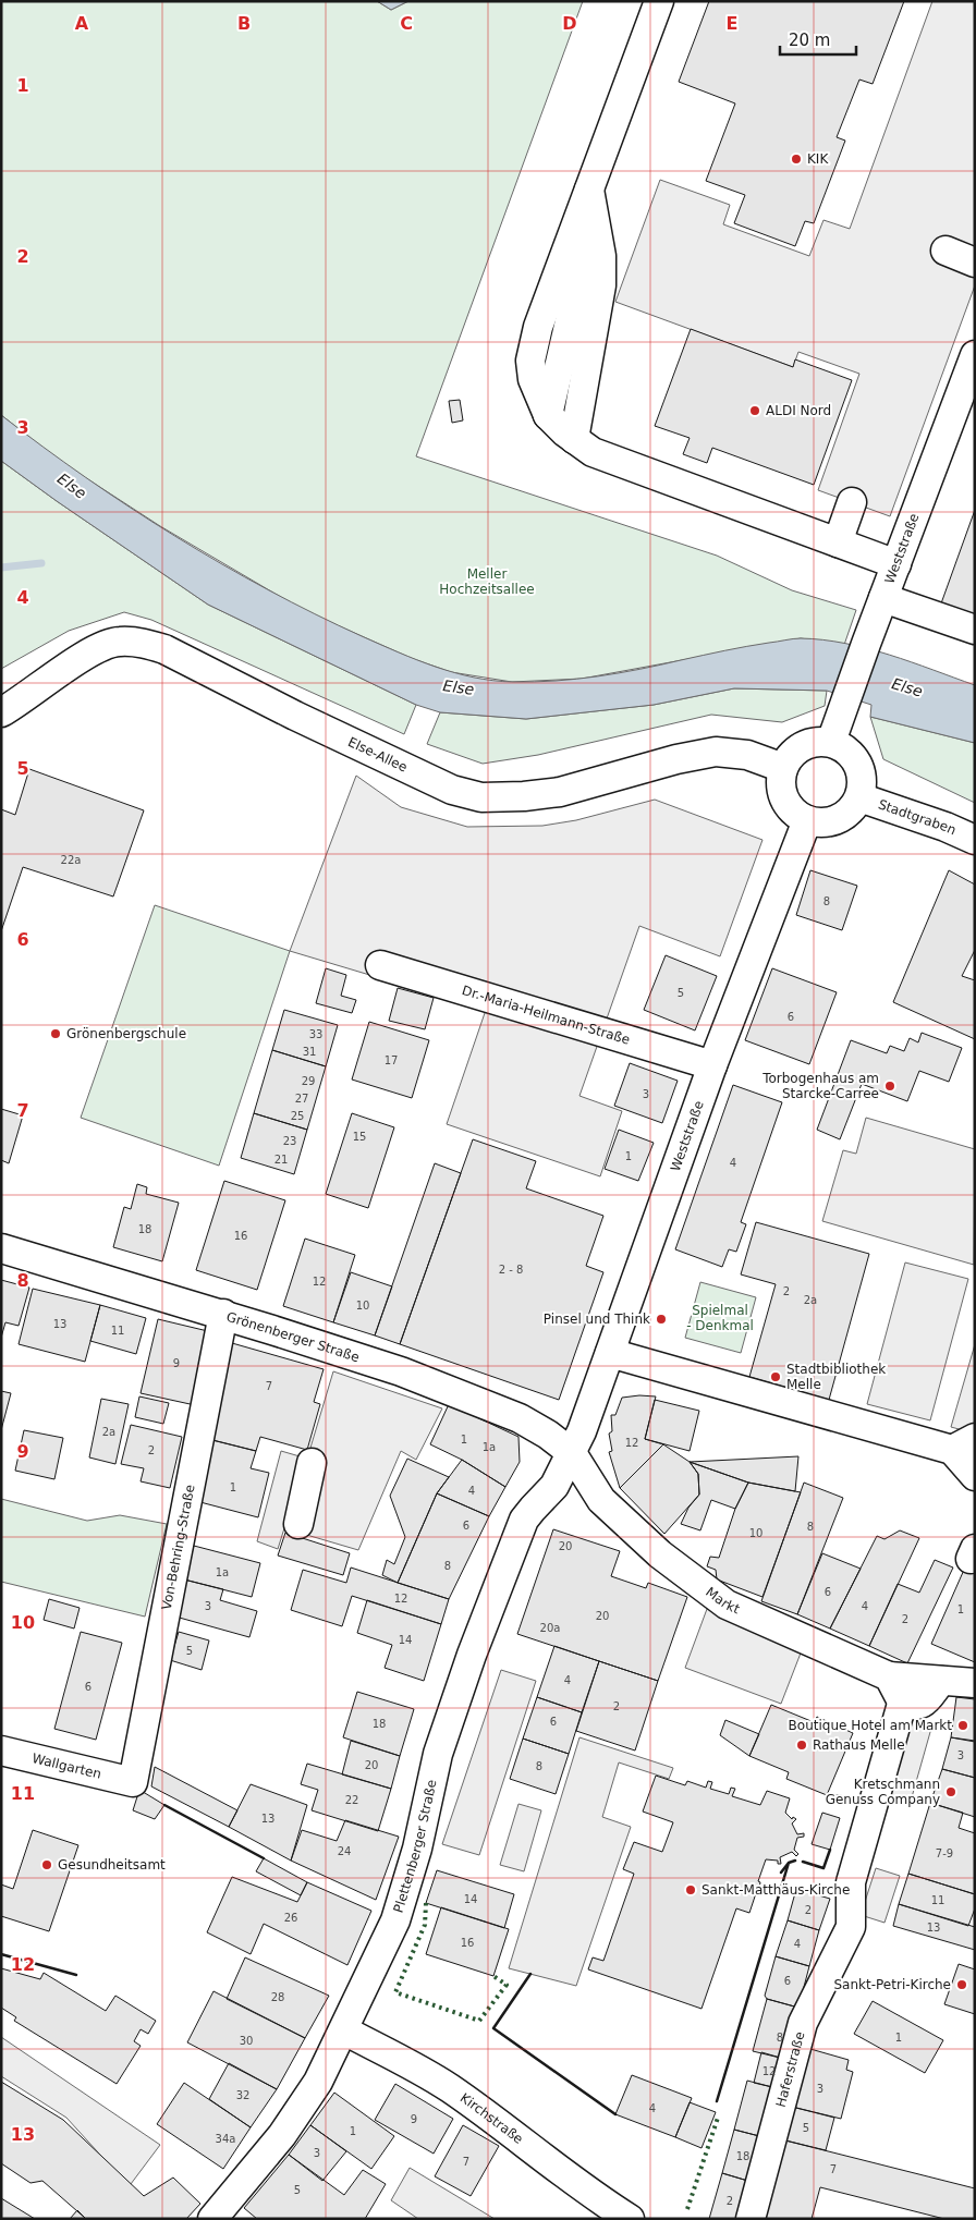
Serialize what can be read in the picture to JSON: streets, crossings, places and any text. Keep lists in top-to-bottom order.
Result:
{
  "streets": {
    "street": [
      "Weststraße",
      "Else-Allee",
      "Stadtgraben",
      "Dr.-Maria-Heilmann-Straße",
      "Grönenberger Straße",
      "Von-Behring-Straße",
      "Markt",
      "Wallgarten",
      "Plettenberger Straße",
      "Haferstraße",
      "Kirchstraße"
    ]
  },
  "crossings": [
    ["Weststraße", "Else-Allee"],
    ["Weststraße", "Stadtgraben"],
    ["Weststraße", "Dr.-Maria-Heilmann-Straße"],
    ["Weststraße", "Grönenberger Straße"],
    ["Weststraße", "Markt"],
    ["Weststraße", "Plettenberger Straße"],
    ["Else-Allee", "Stadtgraben"],
    ["Grönenberger Straße", "Von-Behring-Straße"],
    ["Grönenberger Straße", "Markt"],
    ["Grönenberger Straße", "Plettenberger Straße"],
    ["Von-Behring-Straße", "Wallgarten"],
    ["Markt", "Plettenberger Straße"],
    ["Plettenberger Straße", "Kirchstraße"]
  ],
  "water": ["Else"],
  "parks": ["Meller Hochzeitsallee", "Spielmal - Denkmal"],
  "places": [
    "KIK",
    "ALDI Nord",
    "Grönenbergschule",
    "Torbogenhaus am Starcke-Carree",
    "Pinsel und Think",
    "Stadtbibliothek Melle",
    "Boutique Hotel am Markt",
    "Rathaus Melle",
    "Kretschmann Genuss Company",
    "Gesundheitsamt",
    "Sankt-Matthäus-Kirche",
    "Sankt-Petri-Kirche"
  ],
  "house_numbers": [
    "22a",
    "8",
    "5",
    "6",
    "33",
    "31",
    "17",
    "29",
    "3",
    "27",
    "25",
    "15",
    "23",
    "1",
    "21",
    "4",
    "18",
    "16",
    "2 - 8",
    "12",
    "2",
    "2a",
    "10",
    "13",
    "11",
    "9",
    "7",
    "2a",
    "1",
    "12",
    "1a",
    "2",
    "1",
    "4",
    "6",
    "8",
    "10",
    "20",
    "8",
    "1a",
    "6",
    "12",
    "3",
    "4",
    "1",
    "20",
    "2",
    "20a",
    "14",
    "5",
    "4",
    "6",
    "2",
    "6",
    "18",
    "3",
    "20",
    "8",
    "22",
    "13",
    "24",
    "7-9",
    "14",
    "11",
    "2",
    "26",
    "13",
    "16",
    "4",
    "6",
    "28",
    "8",
    "1",
    "30",
    "12",
    "3",
    "32",
    "4",
    "9",
    "5",
    "1",
    "34a",
    "3",
    "18",
    "7",
    "7",
    "5",
    "2"
  ],
  "scale_bar": "20 m",
  "grid": {
    "columns": [
      "A",
      "B",
      "C",
      "D",
      "E"
    ],
    "rows": [
      "1",
      "2",
      "3",
      "4",
      "5",
      "6",
      "7",
      "8",
      "9",
      "10",
      "11",
      "12",
      "13"
    ]
  }
}
